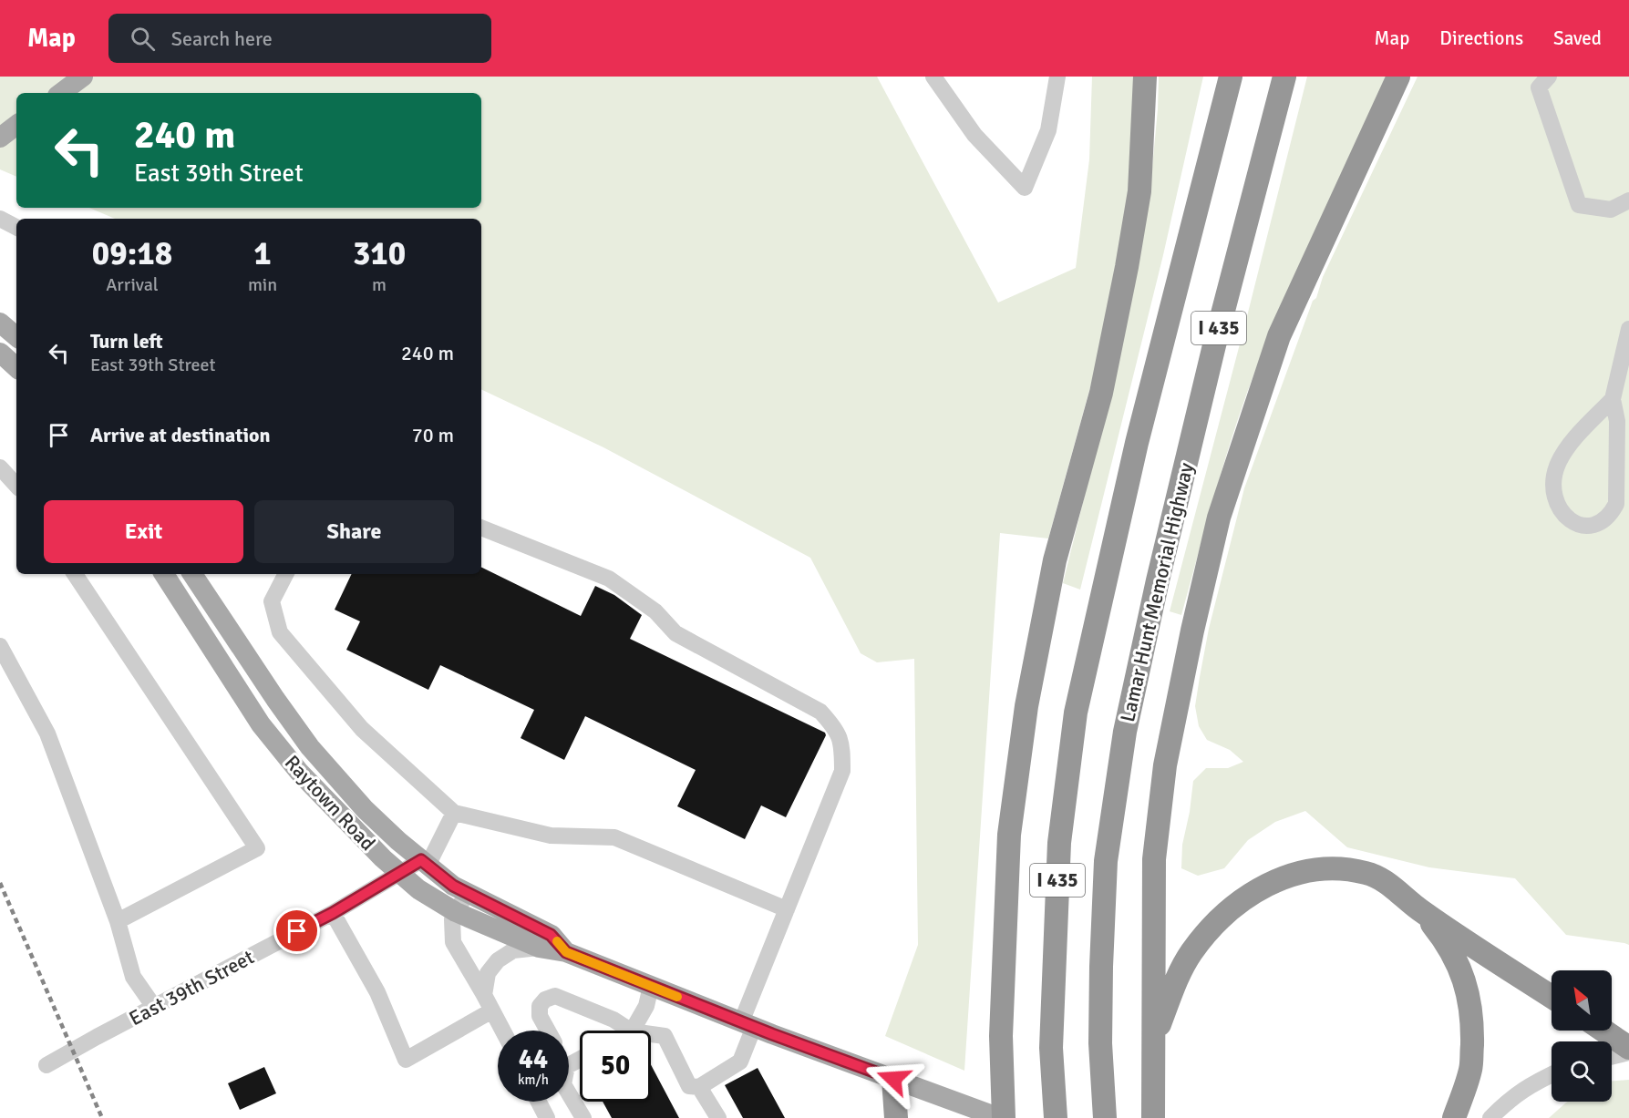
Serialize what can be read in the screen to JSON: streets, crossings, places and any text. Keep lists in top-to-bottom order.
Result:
{
  "streets": {
    "highway": ["I 435", "Lamar Hunt Memorial Highway"],
    "main road": ["Raytown Road"],
    "street": ["East 39th Street"]
  },
  "crossings": [
    ["Raytown Road", "East 39th Street"]
  ],
  "north": "top left",
  "page": {
    "header": "Map",
    "search": "Search here",
    "nav": ["Map", "Directions", "Saved"],
    "turn": ["240 m", "East 39th Street"],
    "eta": [
      "09:18",
      "Arrival",
      "1",
      "min",
      "310",
      "m"
    ],
    "list": [
      {
        "name": "Turn left",
        "note": "East 39th Street",
        "value": "240 m"
      },
      {
        "name": "Arrive at destination",
        "value": "70 m"
      }
    ],
    "buttons": ["Exit", "Share"],
    "speed": "44 km/h",
    "limit": "50"
  }
}
